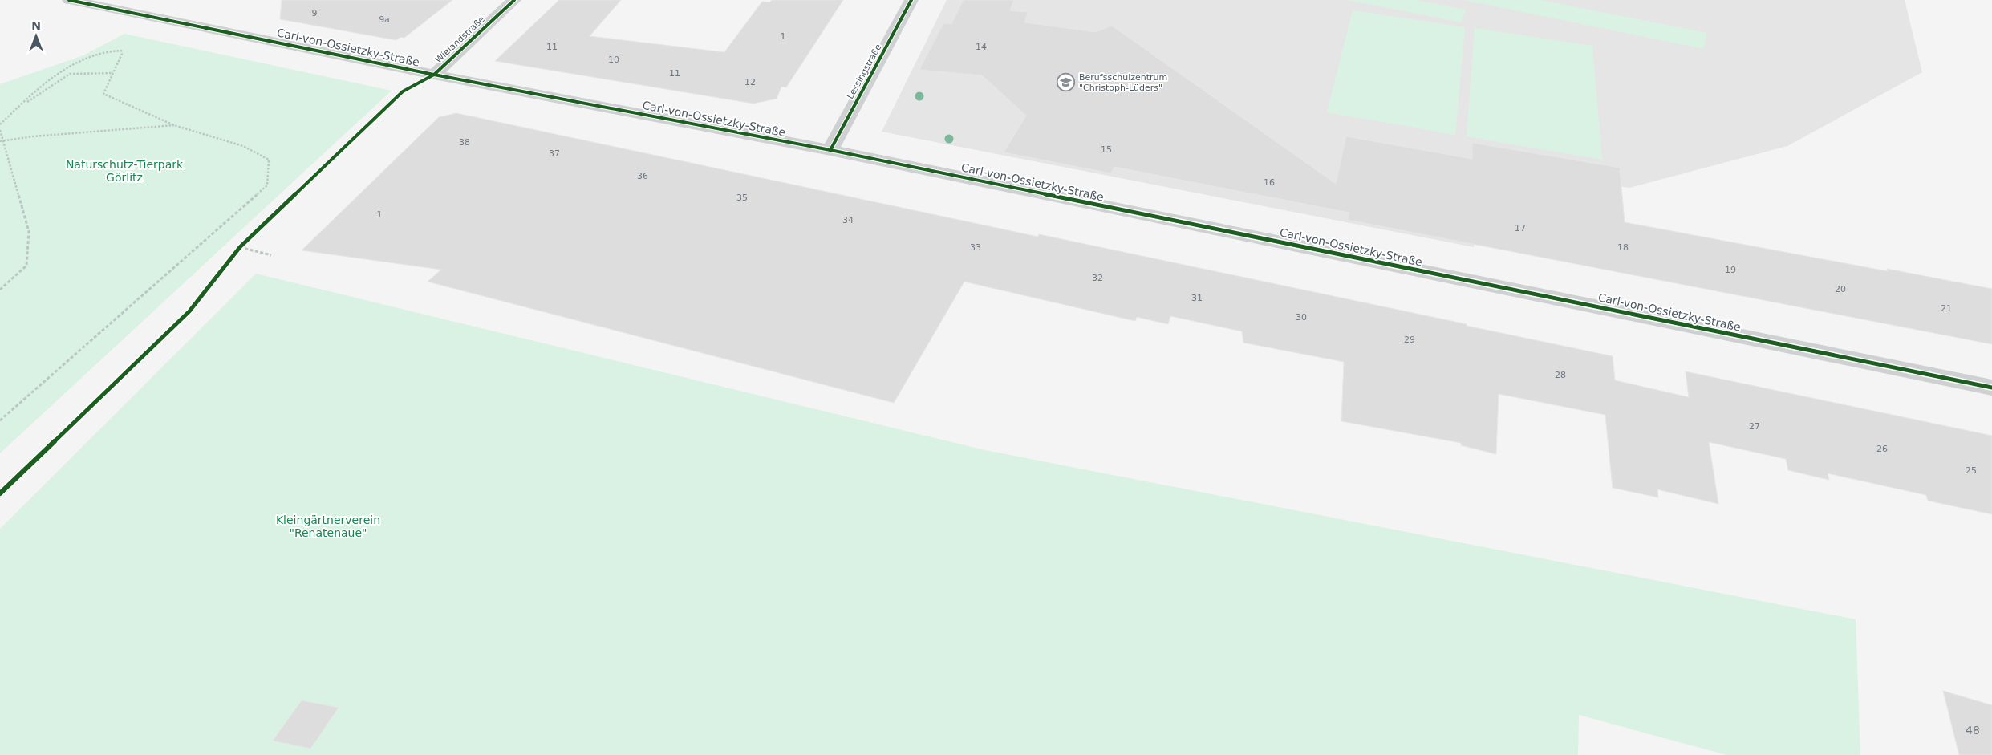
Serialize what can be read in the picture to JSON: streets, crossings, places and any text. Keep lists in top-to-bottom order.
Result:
{
  "streets": {
    "street": ["Wielandstraße", "Carl-von-Ossietzky-Straße", "Lessingstraße"]
  },
  "crossings": [
    ["Wielandstraße", "Carl-von-Ossietzky-Straße"],
    ["Carl-von-Ossietzky-Straße", "Lessingstraße"]
  ],
  "parks": ["Naturschutz-Tierpark Görlitz", "Kleingärtnerverein \"Renatenaue\""],
  "places": {
    "school or university": ["Berufsschulzentrum \"Christoph-Lüders\""]
  },
  "house_numbers": [
    "9",
    "9a",
    "1",
    "11",
    "14",
    "10",
    "11",
    "12",
    "38",
    "15",
    "37",
    "36",
    "16",
    "35",
    "1",
    "34",
    "17",
    "33",
    "18",
    "19",
    "32",
    "20",
    "31",
    "21",
    "30",
    "29",
    "28",
    "27",
    "26",
    "25",
    "48"
  ],
  "north": "top"
}
